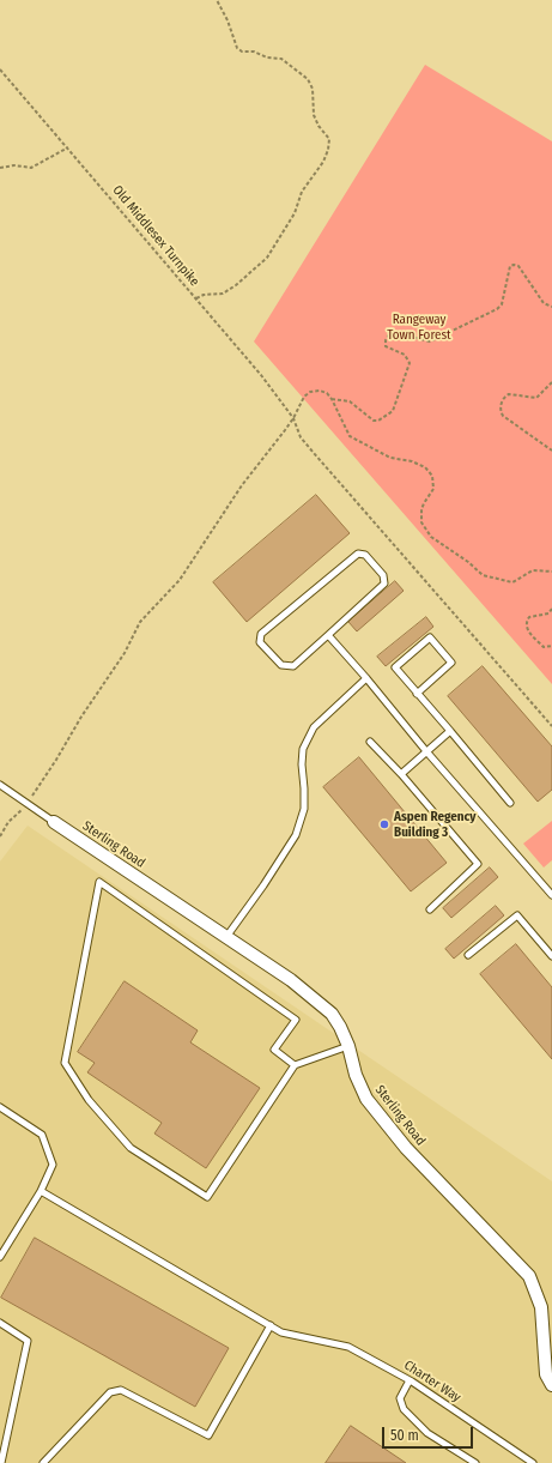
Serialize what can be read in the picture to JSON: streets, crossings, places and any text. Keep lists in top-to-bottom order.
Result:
{
  "streets": {
    "street": ["Sterling Road"],
    "lane": ["Charter Way"],
    "path": ["Old Middlesex Turnpike"]
  },
  "parks": ["Rangeway Town Forest"],
  "places": ["Aspen Regency Building 3"],
  "scale_bar": "50 m"
}
